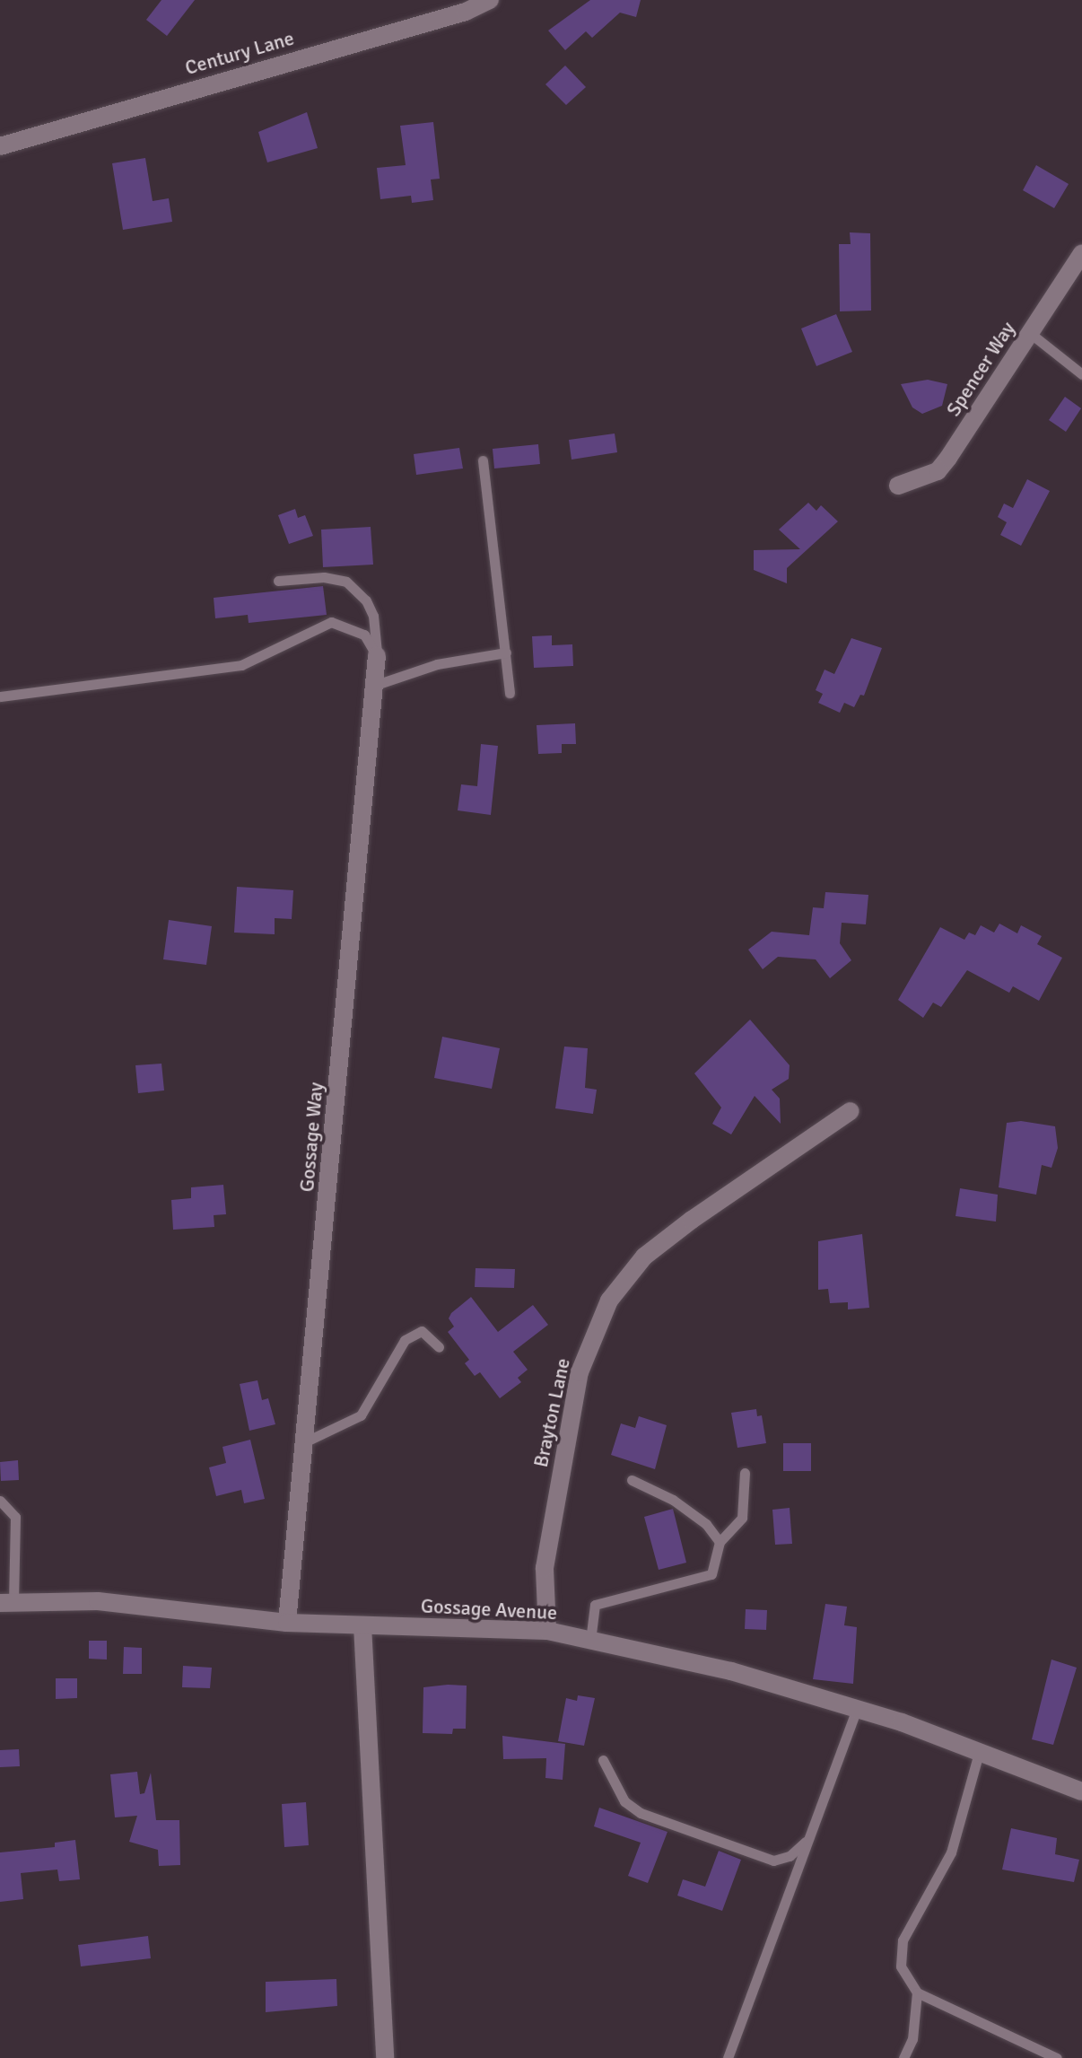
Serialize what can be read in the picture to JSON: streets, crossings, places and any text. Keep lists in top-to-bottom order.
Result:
{
  "streets": {
    "street": [
      "Century Lane",
      "Spencer Way",
      "Gossage Way",
      "Brayton Lane",
      "Gossage Avenue"
    ]
  },
  "crossings": [
    ["Gossage Way", "Gossage Avenue"],
    ["Brayton Lane", "Gossage Avenue"]
  ]
}
